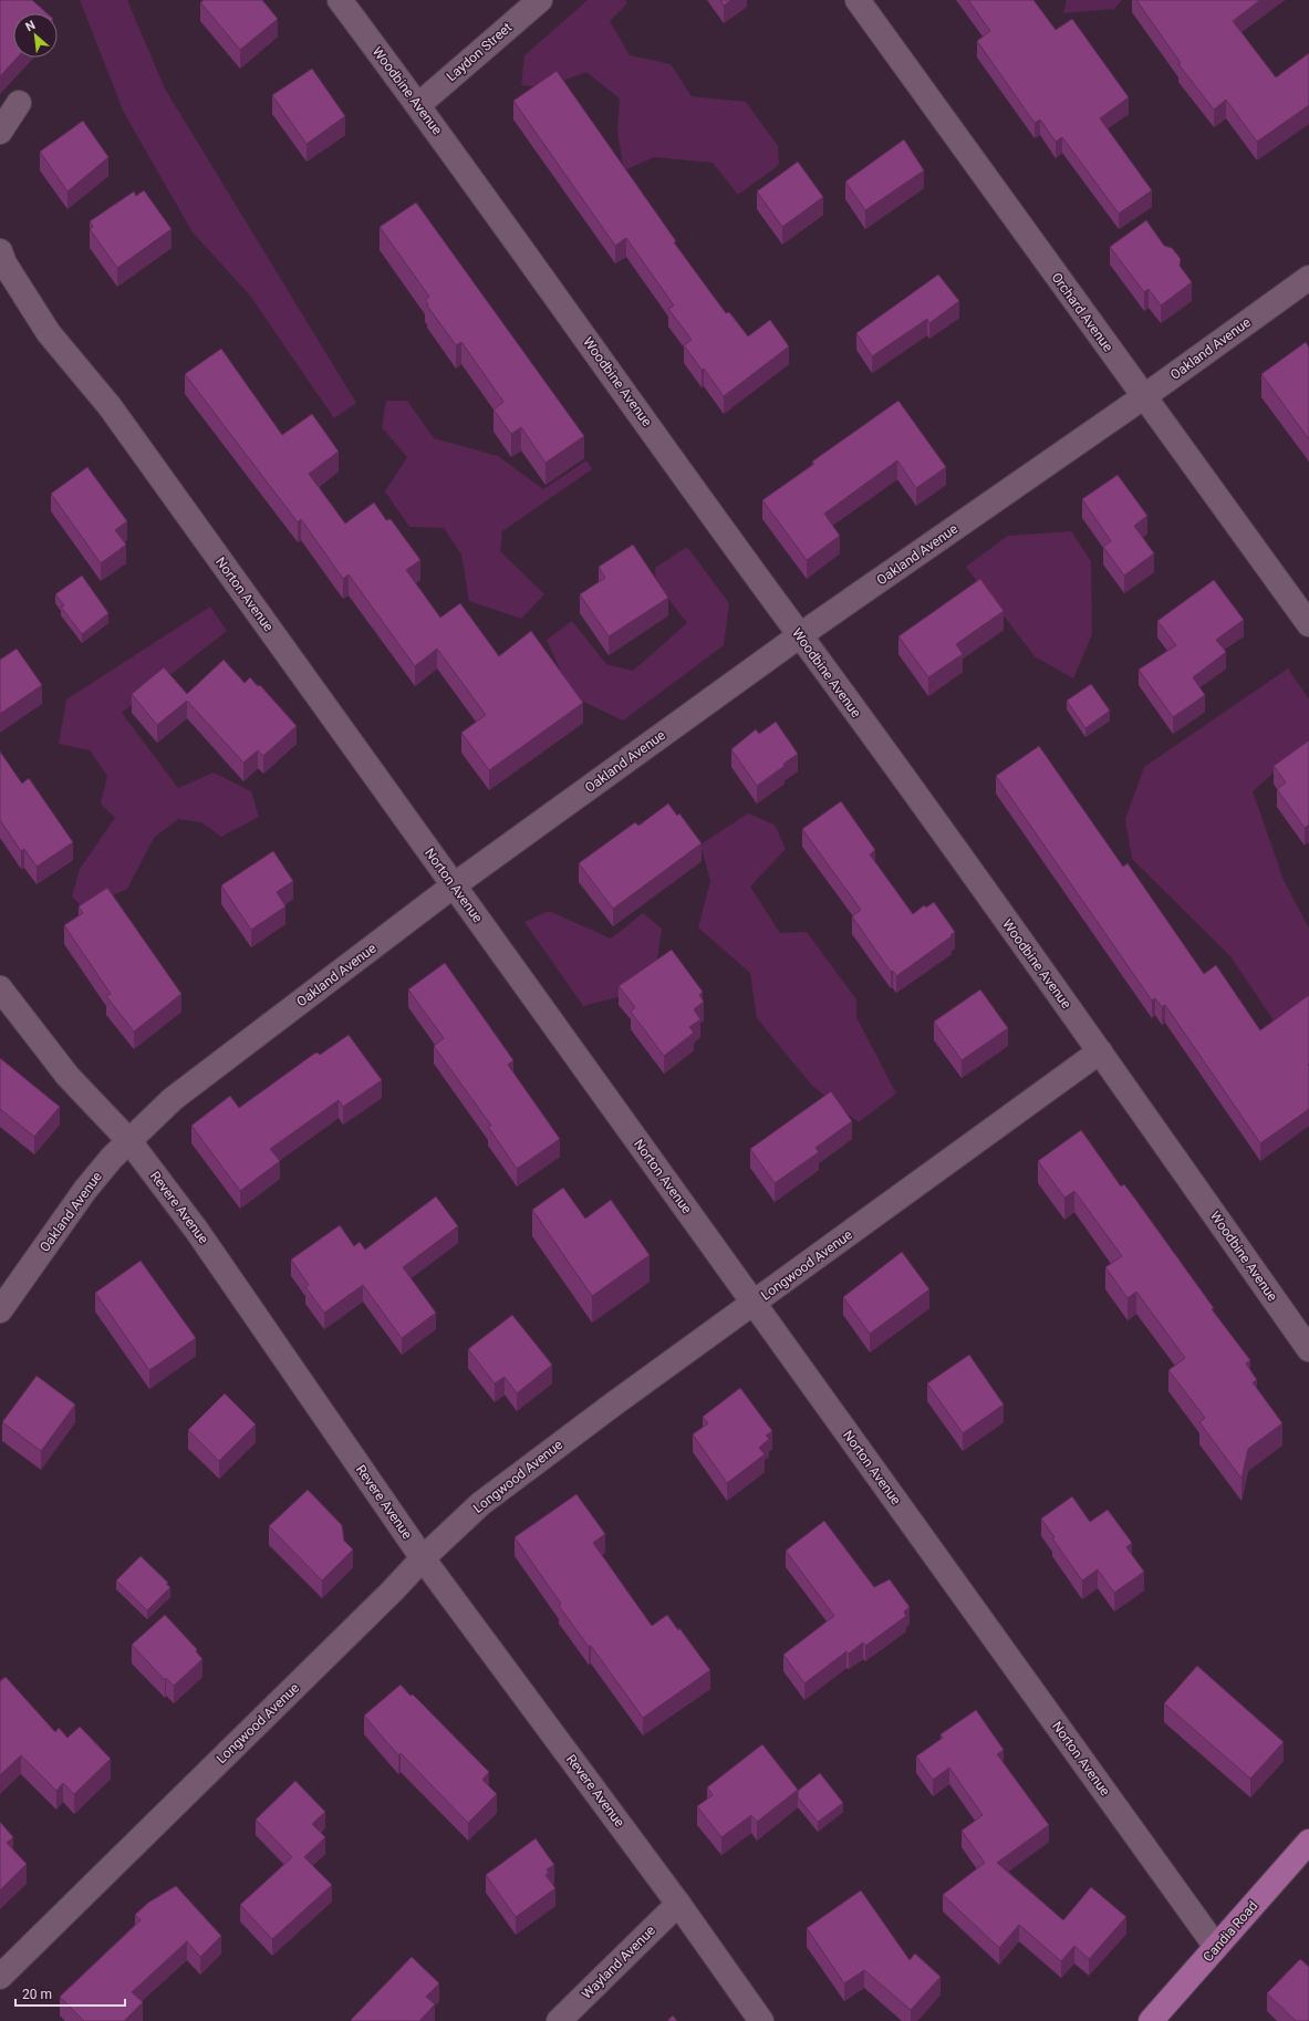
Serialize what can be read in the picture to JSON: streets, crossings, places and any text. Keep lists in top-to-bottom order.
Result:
{
  "streets": {
    "main road": ["Candia Road"],
    "street": [
      "Laydon Street",
      "Woodbine Avenue",
      "Orchard Avenue",
      "Oakland Avenue",
      "Norton Avenue",
      "Revere Avenue",
      "Longwood Avenue",
      "Wayland Avenue"
    ]
  },
  "crossings": [
    ["Laydon Street", "Woodbine Avenue"],
    ["Woodbine Avenue", "Oakland Avenue"],
    ["Woodbine Avenue", "Longwood Avenue"],
    ["Orchard Avenue", "Oakland Avenue"],
    ["Oakland Avenue", "Norton Avenue"],
    ["Oakland Avenue", "Revere Avenue"],
    ["Norton Avenue", "Longwood Avenue"],
    ["Norton Avenue", "Candia Road"],
    ["Revere Avenue", "Longwood Avenue"],
    ["Revere Avenue", "Wayland Avenue"]
  ],
  "scale_bar": "20 m",
  "north": "top left"
}
